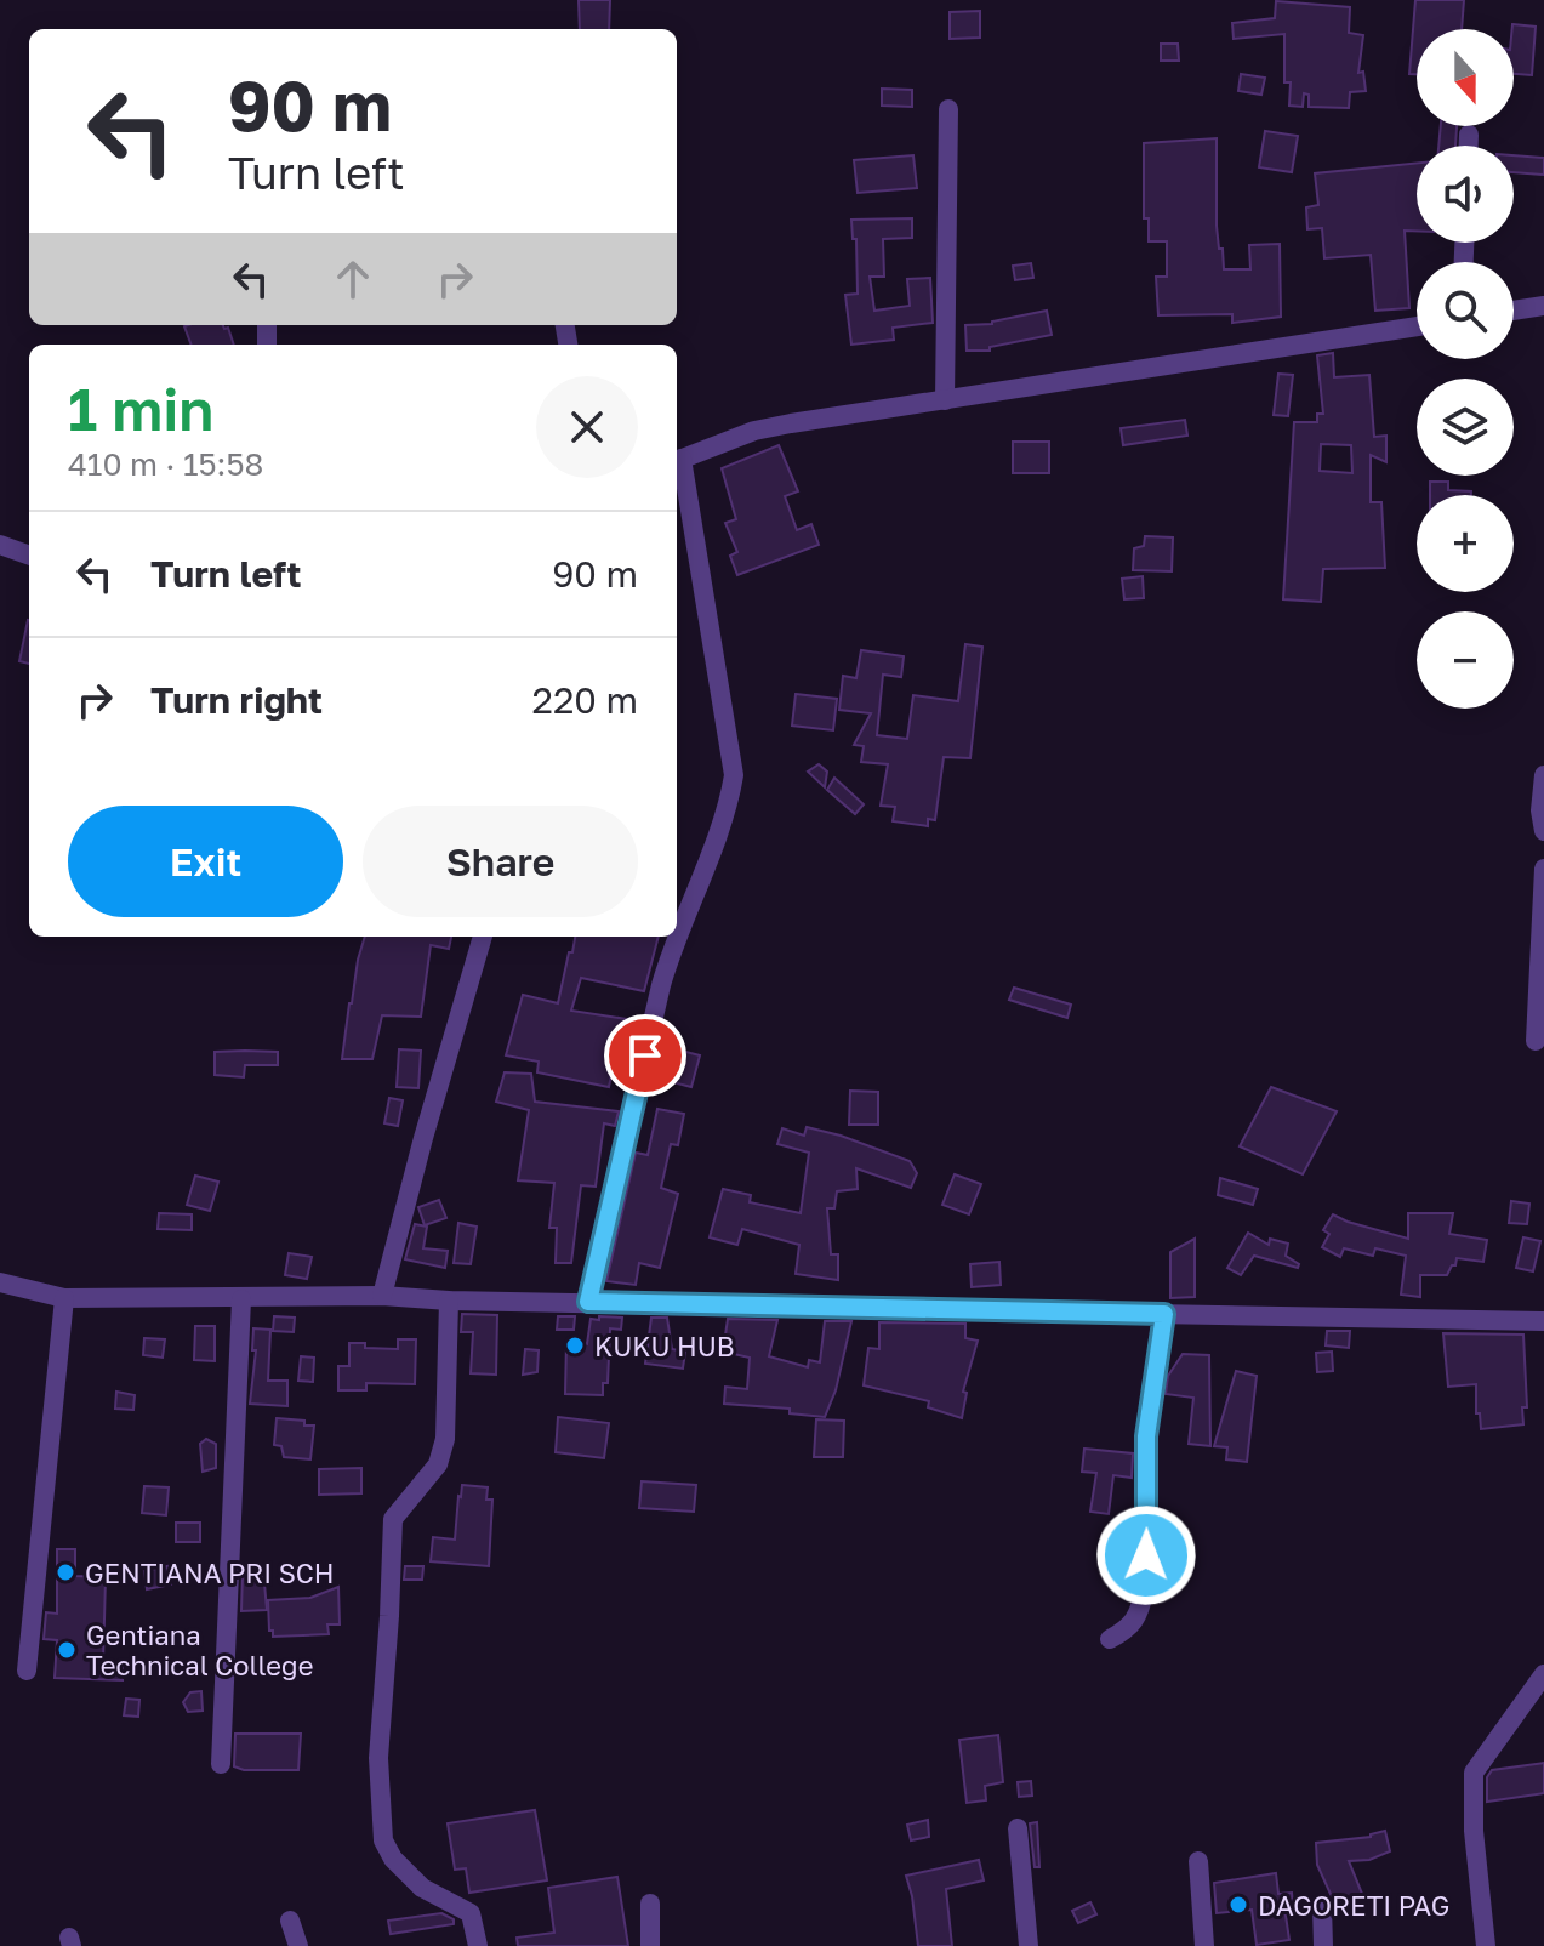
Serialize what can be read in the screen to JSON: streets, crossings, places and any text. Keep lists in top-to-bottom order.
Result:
{
  "places": [
    "KUKU HUB",
    "GENTIANA PRI SCH",
    "Gentiana Technical College",
    "DAGORETI PAG"
  ],
  "north": "bottom",
  "page": {
    "map_buttons": ["+", "−"],
    "turn": ["90 m", "Turn left"],
    "heading": ["1 min", "410 m · 15:58"],
    "list": [
      {
        "name": "Turn left",
        "value": "90 m"
      },
      {
        "name": "Turn right",
        "value": "220 m"
      }
    ],
    "buttons": ["Exit", "Share"]
  }
}
